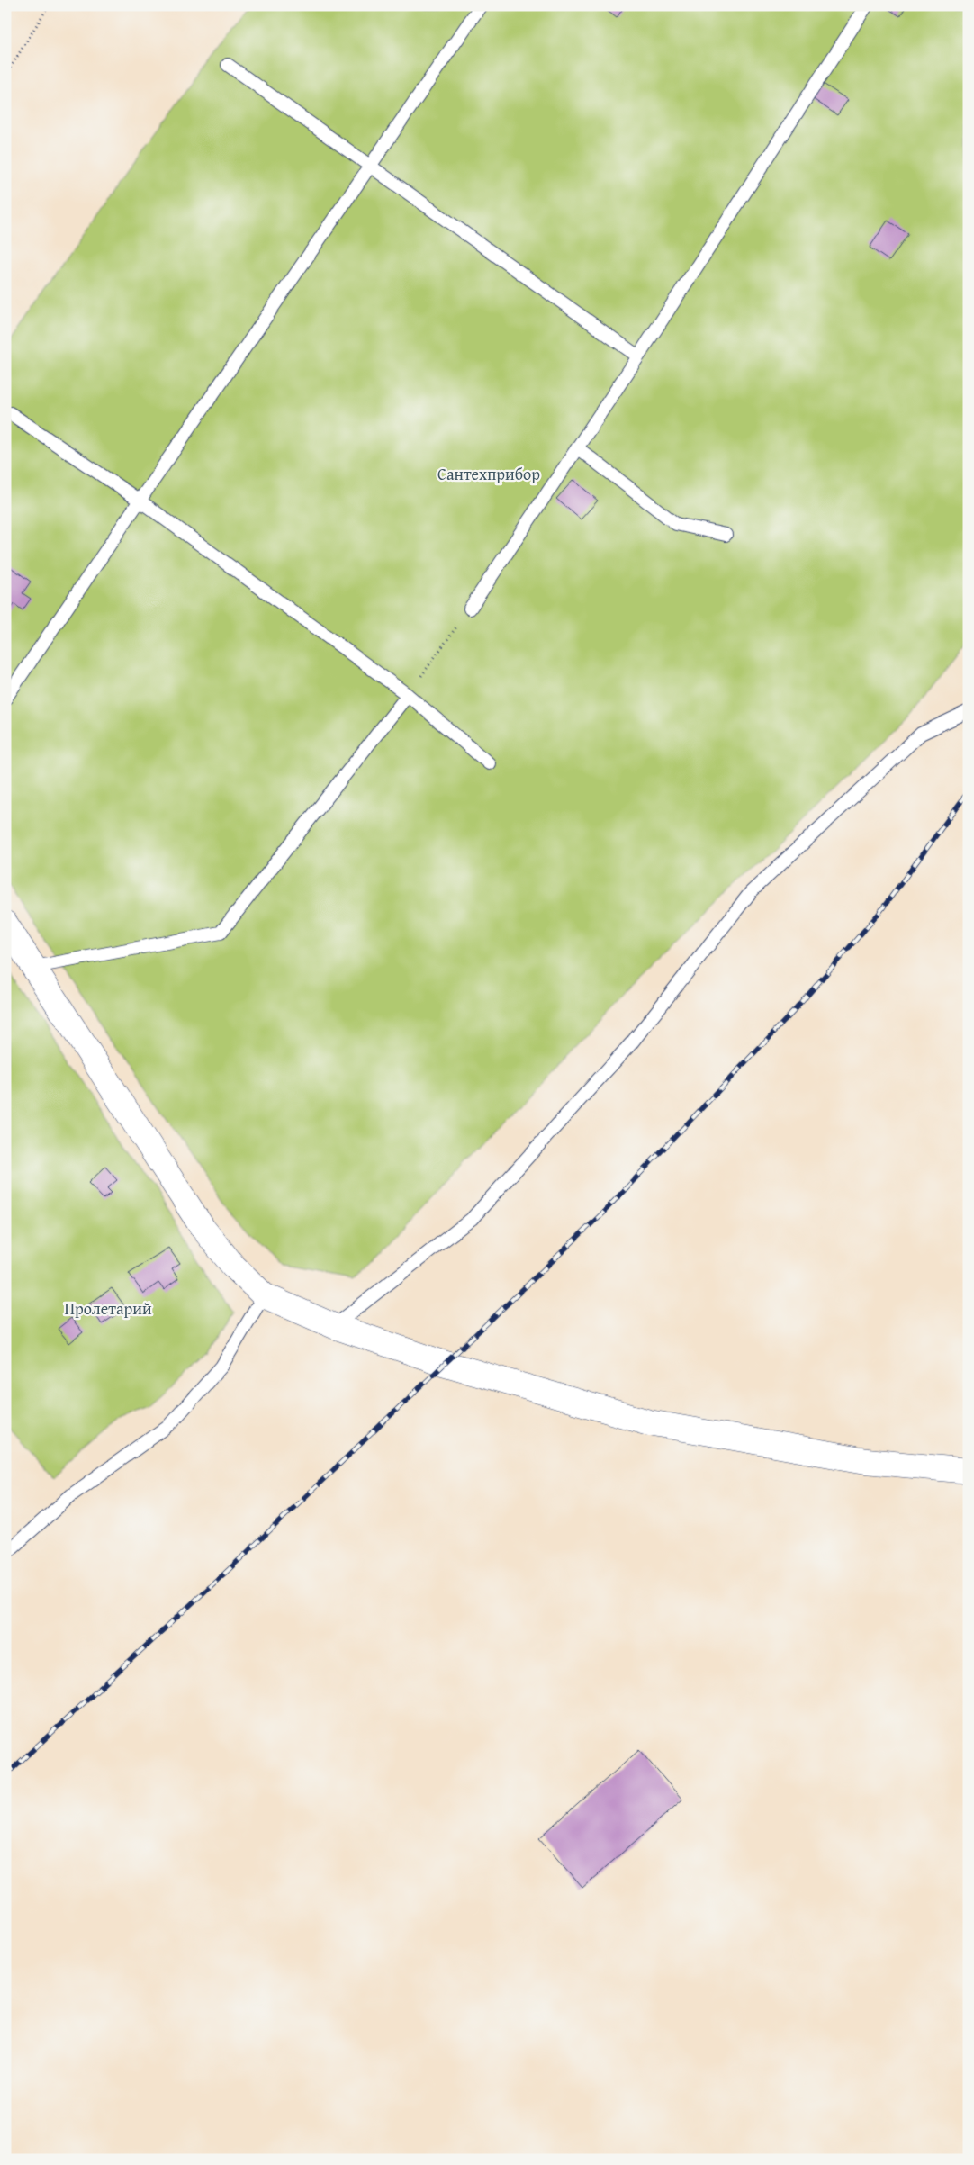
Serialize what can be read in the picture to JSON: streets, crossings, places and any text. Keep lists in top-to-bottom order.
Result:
{
  "parks": ["Сантехприбор", "Пролетарий"]
}
